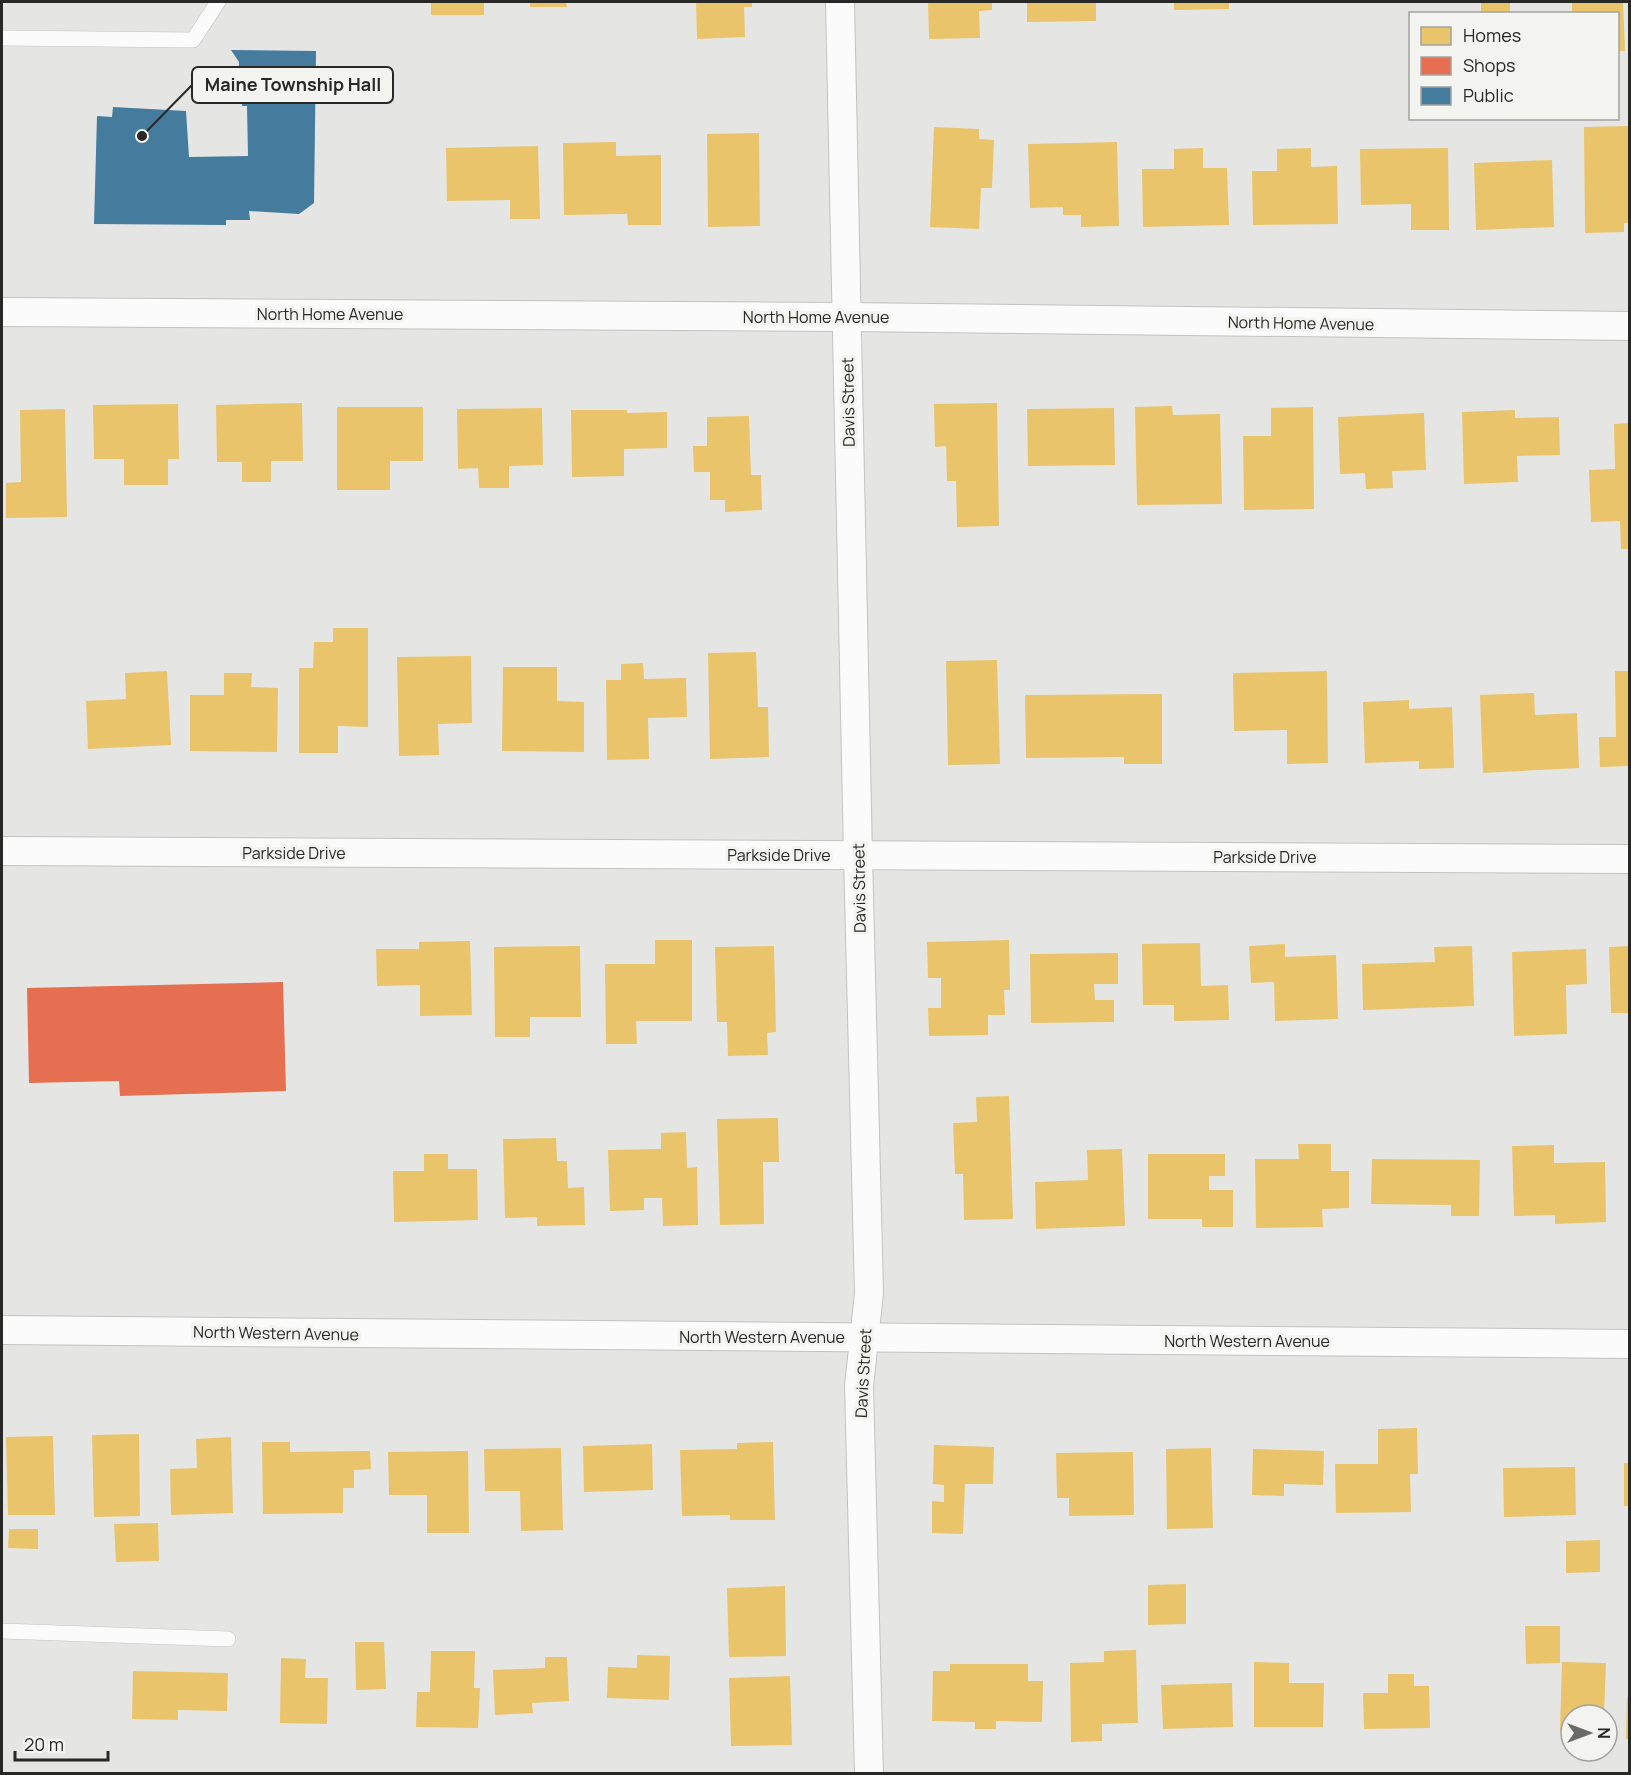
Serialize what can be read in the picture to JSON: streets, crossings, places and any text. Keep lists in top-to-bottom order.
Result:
{
  "streets": {
    "street": [
      "North Home Avenue",
      "Davis Street",
      "Parkside Drive",
      "North Western Avenue"
    ]
  },
  "crossings": [
    ["North Home Avenue", "Davis Street"],
    ["Davis Street", "Parkside Drive"],
    ["Davis Street", "North Western Avenue"]
  ],
  "places": ["Maine Township Hall"],
  "legend": ["Homes", "Shops", "Public"],
  "scale_bar": "20 m",
  "north": "right"
}
